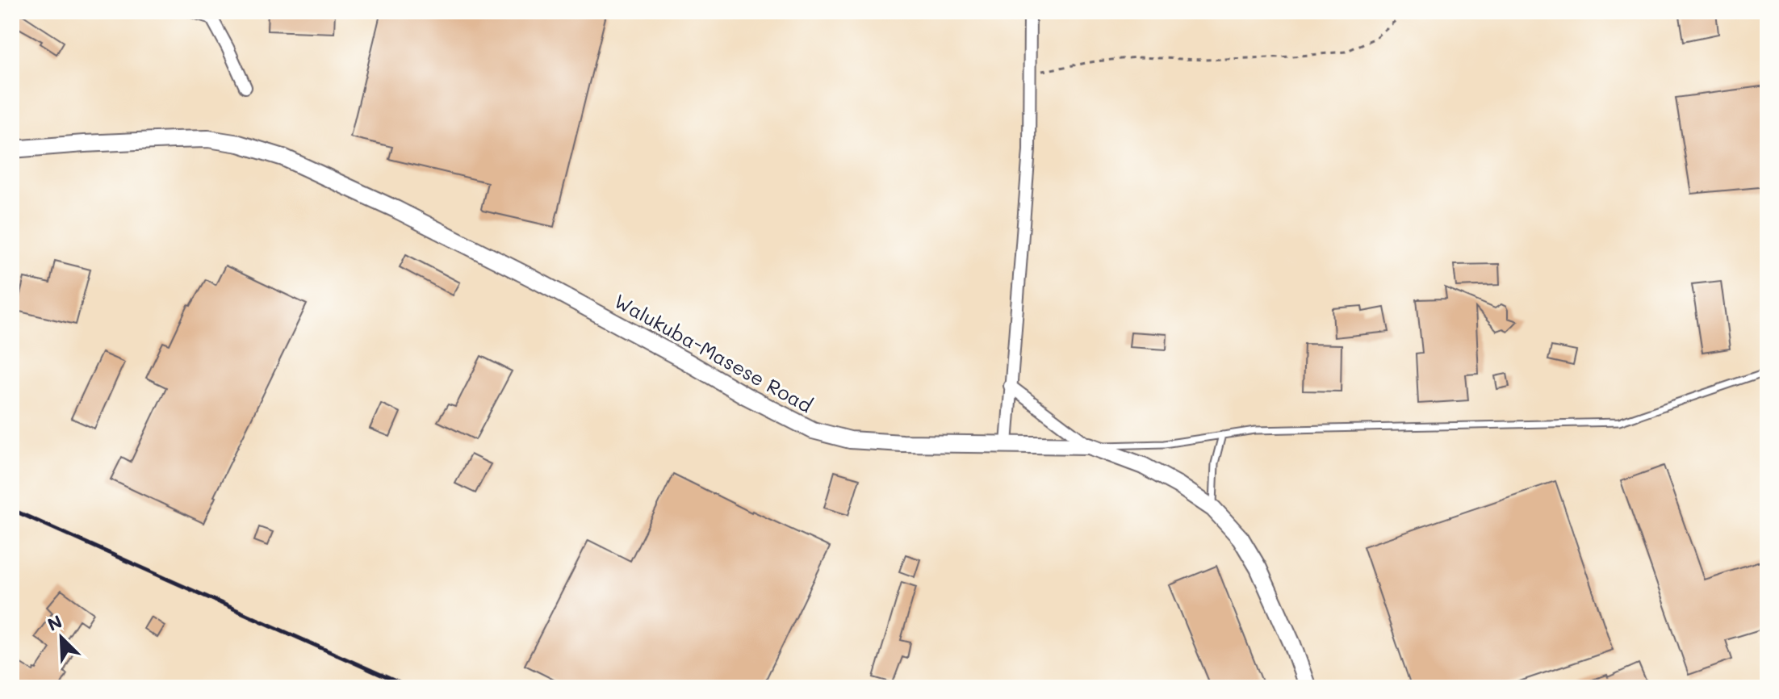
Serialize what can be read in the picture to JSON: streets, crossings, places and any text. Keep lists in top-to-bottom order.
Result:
{
  "streets": {
    "street": ["Walukuba-Masese Road"]
  },
  "north": "top left"
}
